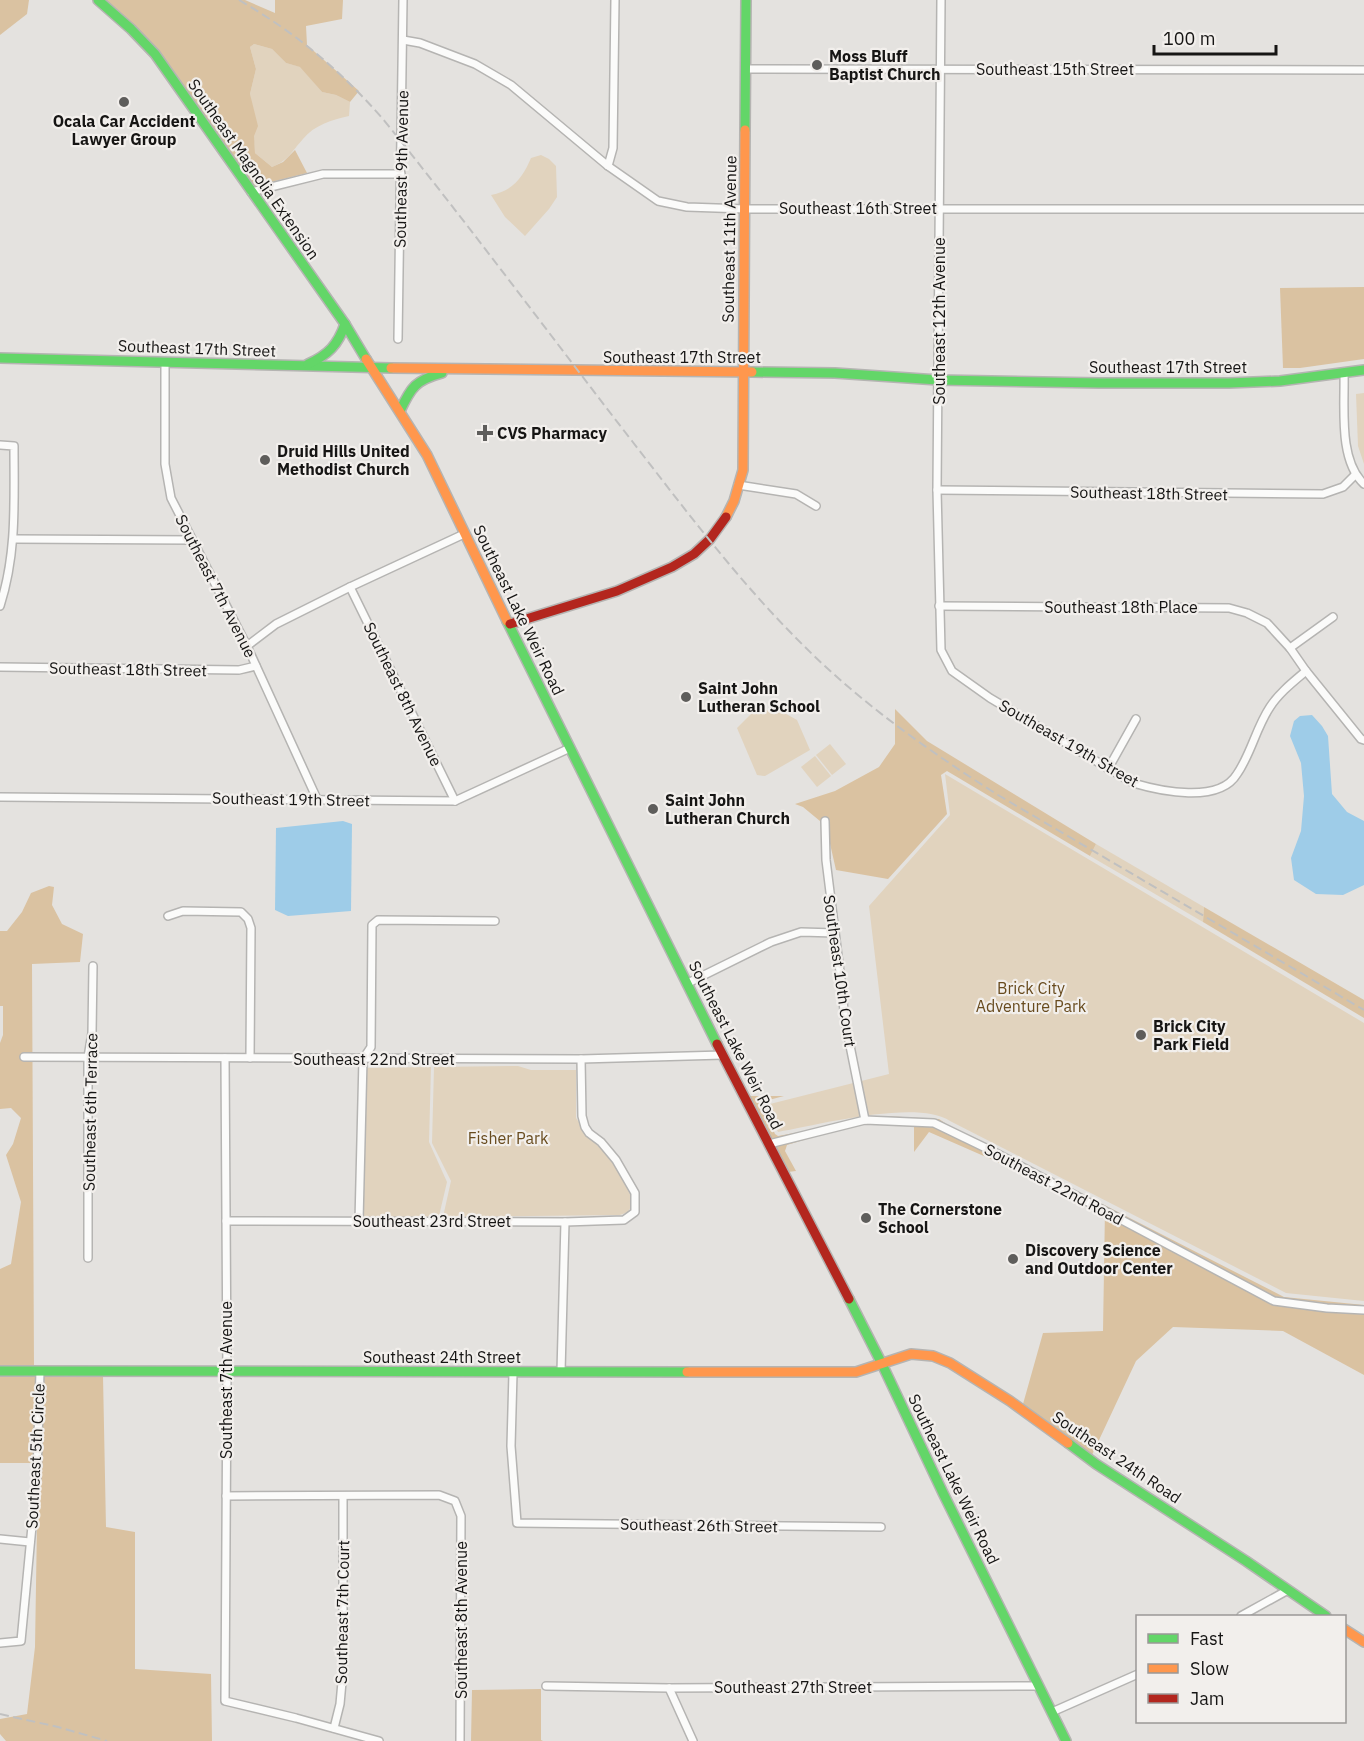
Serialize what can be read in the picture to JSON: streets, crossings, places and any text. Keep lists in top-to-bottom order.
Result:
{
  "streets": {
    "main road": [
      "Southeast Magnolia Extension",
      "Southeast 11th Avenue",
      "Southeast 17th Street",
      "Southeast Lake Weir Road",
      "Southeast 24th Street",
      "Southeast 24th Road"
    ],
    "street": [
      "Southeast 15th Street",
      "Southeast 9th Avenue",
      "Southeast 16th Street",
      "Southeast 12th Avenue",
      "Southeast 18th Street",
      "Southeast 7th Avenue",
      "Southeast 18th Place",
      "Southeast 8th Avenue",
      "Southeast 19th Street",
      "Southeast 10th Court",
      "Southeast 22nd Street",
      "Southeast 6th Terrace",
      "Southeast 22nd Road",
      "Southeast 23rd Street",
      "Southeast 5th Circle",
      "Southeast 26th Street",
      "Southeast 7th Court",
      "Southeast 27th Street"
    ]
  },
  "crossings": [
    ["Southeast 15th Street", "Southeast 11th Avenue"],
    ["Southeast 15th Street", "Southeast 12th Avenue"],
    ["Southeast Magnolia Extension", "Southeast 17th Street"],
    ["Southeast Magnolia Extension", "Southeast Lake Weir Road"],
    ["Southeast 9th Avenue", "Southeast 16th Street"],
    ["Southeast 16th Street", "Southeast 11th Avenue"],
    ["Southeast 16th Street", "Southeast 12th Avenue"],
    ["Southeast 11th Avenue", "Southeast 17th Street"],
    ["Southeast 11th Avenue", "Southeast Lake Weir Road"],
    ["Southeast 12th Avenue", "Southeast 17th Street"],
    ["Southeast 12th Avenue", "Southeast 18th Street"],
    ["Southeast 12th Avenue", "Southeast 18th Place"],
    ["Southeast 12th Avenue", "Southeast 19th Street"],
    ["Southeast 17th Street", "Southeast 7th Avenue"],
    ["Southeast 17th Street", "Southeast Lake Weir Road"],
    ["Southeast 18th Street", "Southeast 7th Avenue"],
    ["Southeast 7th Avenue", "Southeast 19th Street"],
    ["Southeast 7th Avenue", "Southeast 22nd Street"],
    ["Southeast 7th Avenue", "Southeast 23rd Street"],
    ["Southeast 7th Avenue", "Southeast 24th Street"],
    ["Southeast 7th Avenue", "Southeast 7th Court"],
    ["Southeast 18th Place", "Southeast 19th Street"],
    ["Southeast Lake Weir Road", "Southeast 19th Street"],
    ["Southeast Lake Weir Road", "Southeast 22nd Street"],
    ["Southeast Lake Weir Road", "Southeast 22nd Road"],
    ["Southeast Lake Weir Road", "Southeast 24th Street"],
    ["Southeast Lake Weir Road", "Southeast 24th Road"],
    ["Southeast Lake Weir Road", "Southeast 27th Street"],
    ["Southeast 8th Avenue", "Southeast 19th Street"],
    ["Southeast 8th Avenue", "Southeast 7th Court"],
    ["Southeast 10th Court", "Southeast 22nd Road"],
    ["Southeast 22nd Street", "Southeast 6th Terrace"],
    ["Southeast 22nd Street", "Southeast 23rd Street"],
    ["Southeast 24th Street", "Southeast 5th Circle"],
    ["Southeast 24th Street", "Southeast 24th Road"],
    ["Southeast 24th Street", "Southeast 26th Street"]
  ],
  "parks": ["Brick City Adventure Park", "Fisher Park"],
  "places": {
    "other": [
      "Moss Bluff Baptist Church",
      "Ocala Car Accident Lawyer Group",
      "Druid Hills United Methodist Church",
      "Saint John Lutheran School",
      "Saint John Lutheran Church",
      "Brick City Park Field",
      "The Cornerstone School",
      "Discovery Science and Outdoor Center"
    ],
    "health": ["CVS Pharmacy"]
  },
  "legend": ["Fast", "Slow", "Jam"],
  "scale_bar": "100 m"
}
